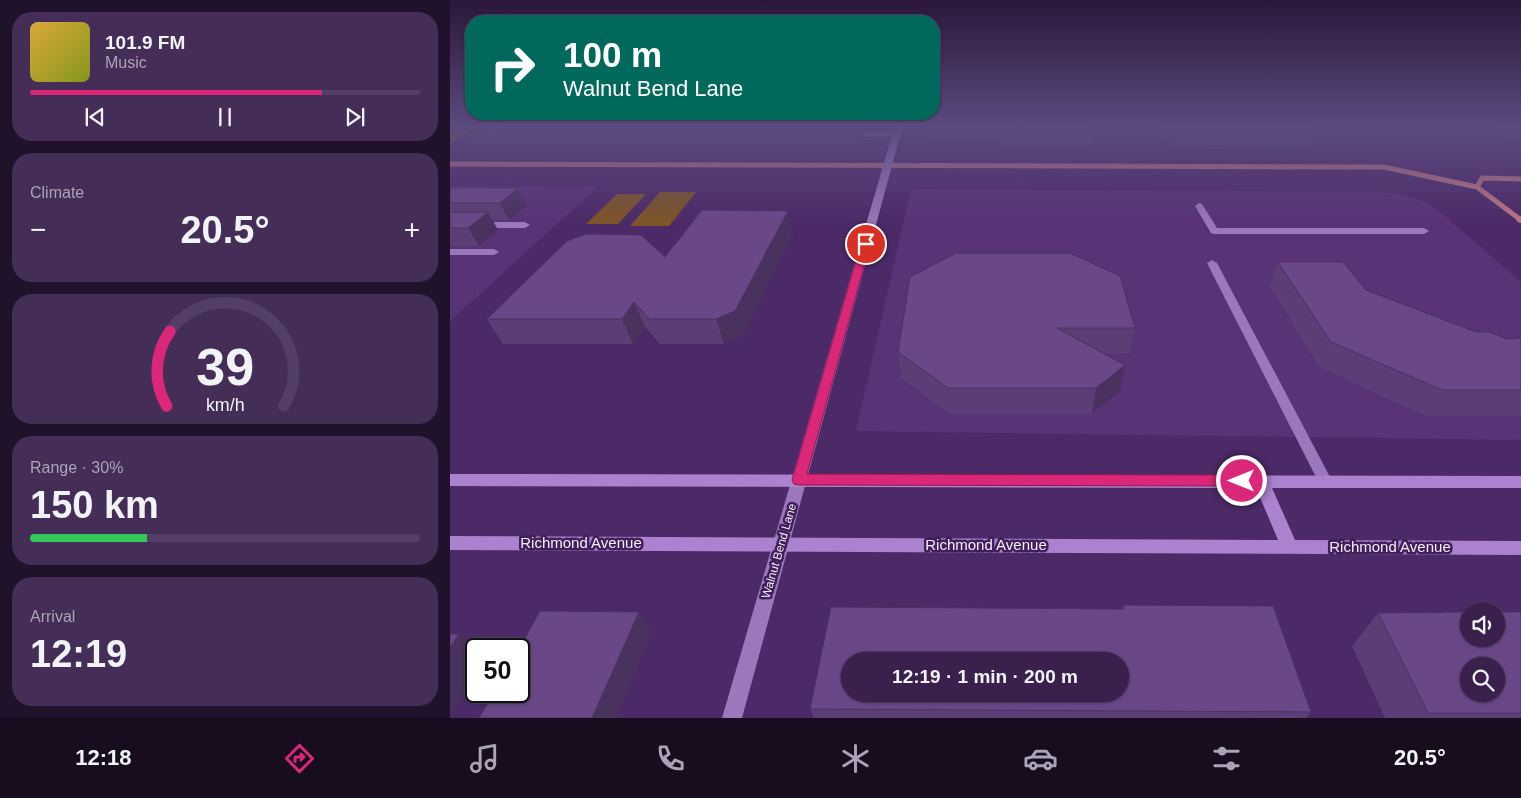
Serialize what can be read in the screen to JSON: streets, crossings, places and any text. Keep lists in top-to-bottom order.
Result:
{
  "streets": {
    "main road": ["Richmond Avenue"],
    "street": ["Walnut Bend Lane"]
  },
  "crossings": [
    ["Richmond Avenue", "Walnut Bend Lane"]
  ],
  "page": {
    "turn": ["100 m", "Walnut Bend Lane"],
    "song": ["101.9 FM", "Music"],
    "tile": [
      "Climate",
      ["Range · 30%", "150 km"],
      ["Arrival", "12:19"]
    ],
    "heat": ["−", "20.5°", "+"],
    "limit": "50",
    "trip": "12:19 · 1 min · 200 m",
    "tabs": ["12:18", "20.5°"],
    "gauge": ["39", "km/h"]
  }
}
